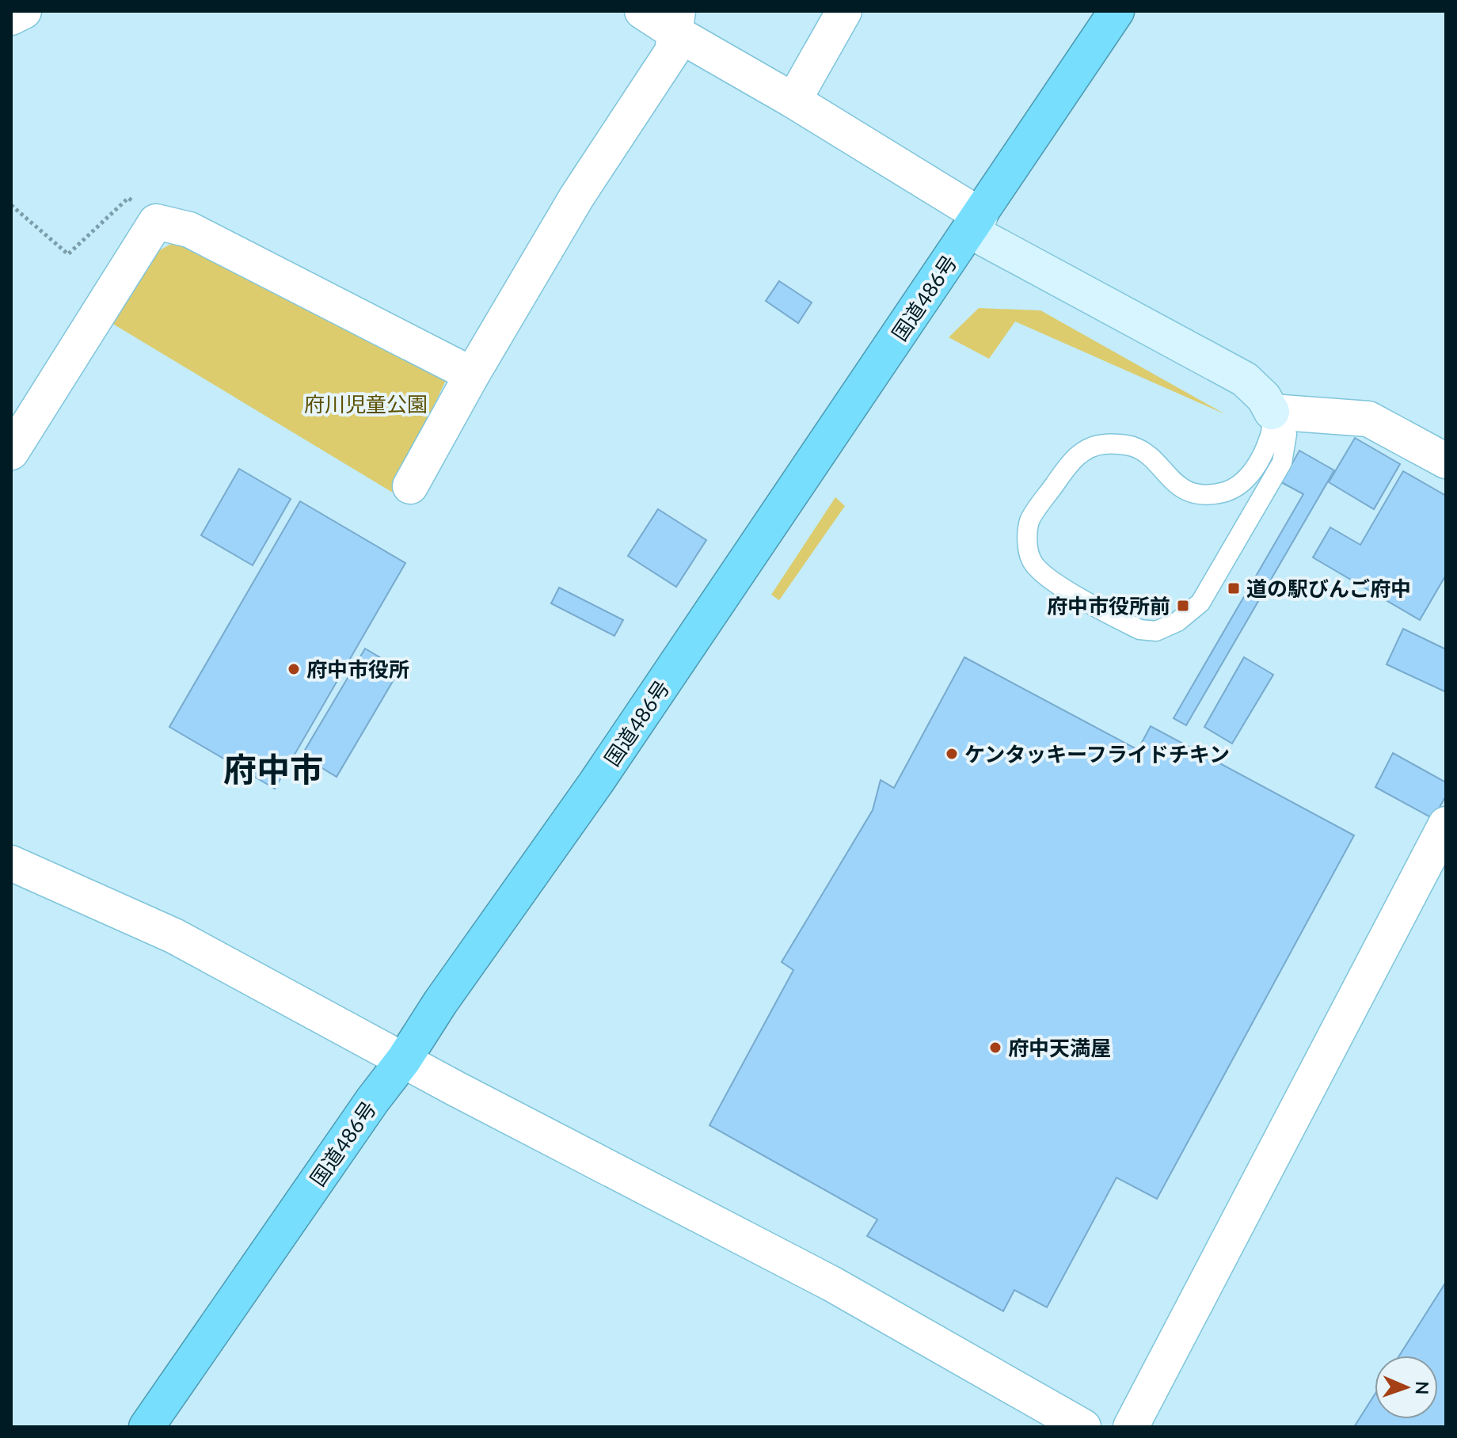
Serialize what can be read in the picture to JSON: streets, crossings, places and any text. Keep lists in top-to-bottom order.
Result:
{
  "streets": {
    "highway": ["国道486号"]
  },
  "districts": ["府中市"],
  "parks": ["府川児童公園"],
  "places": {
    "transit": ["道の駅びんご府中", "府中市役所前"],
    "other": ["府中市役所", "ケンタッキーフライドチキン", "府中天満屋"]
  },
  "north": "right"
}
